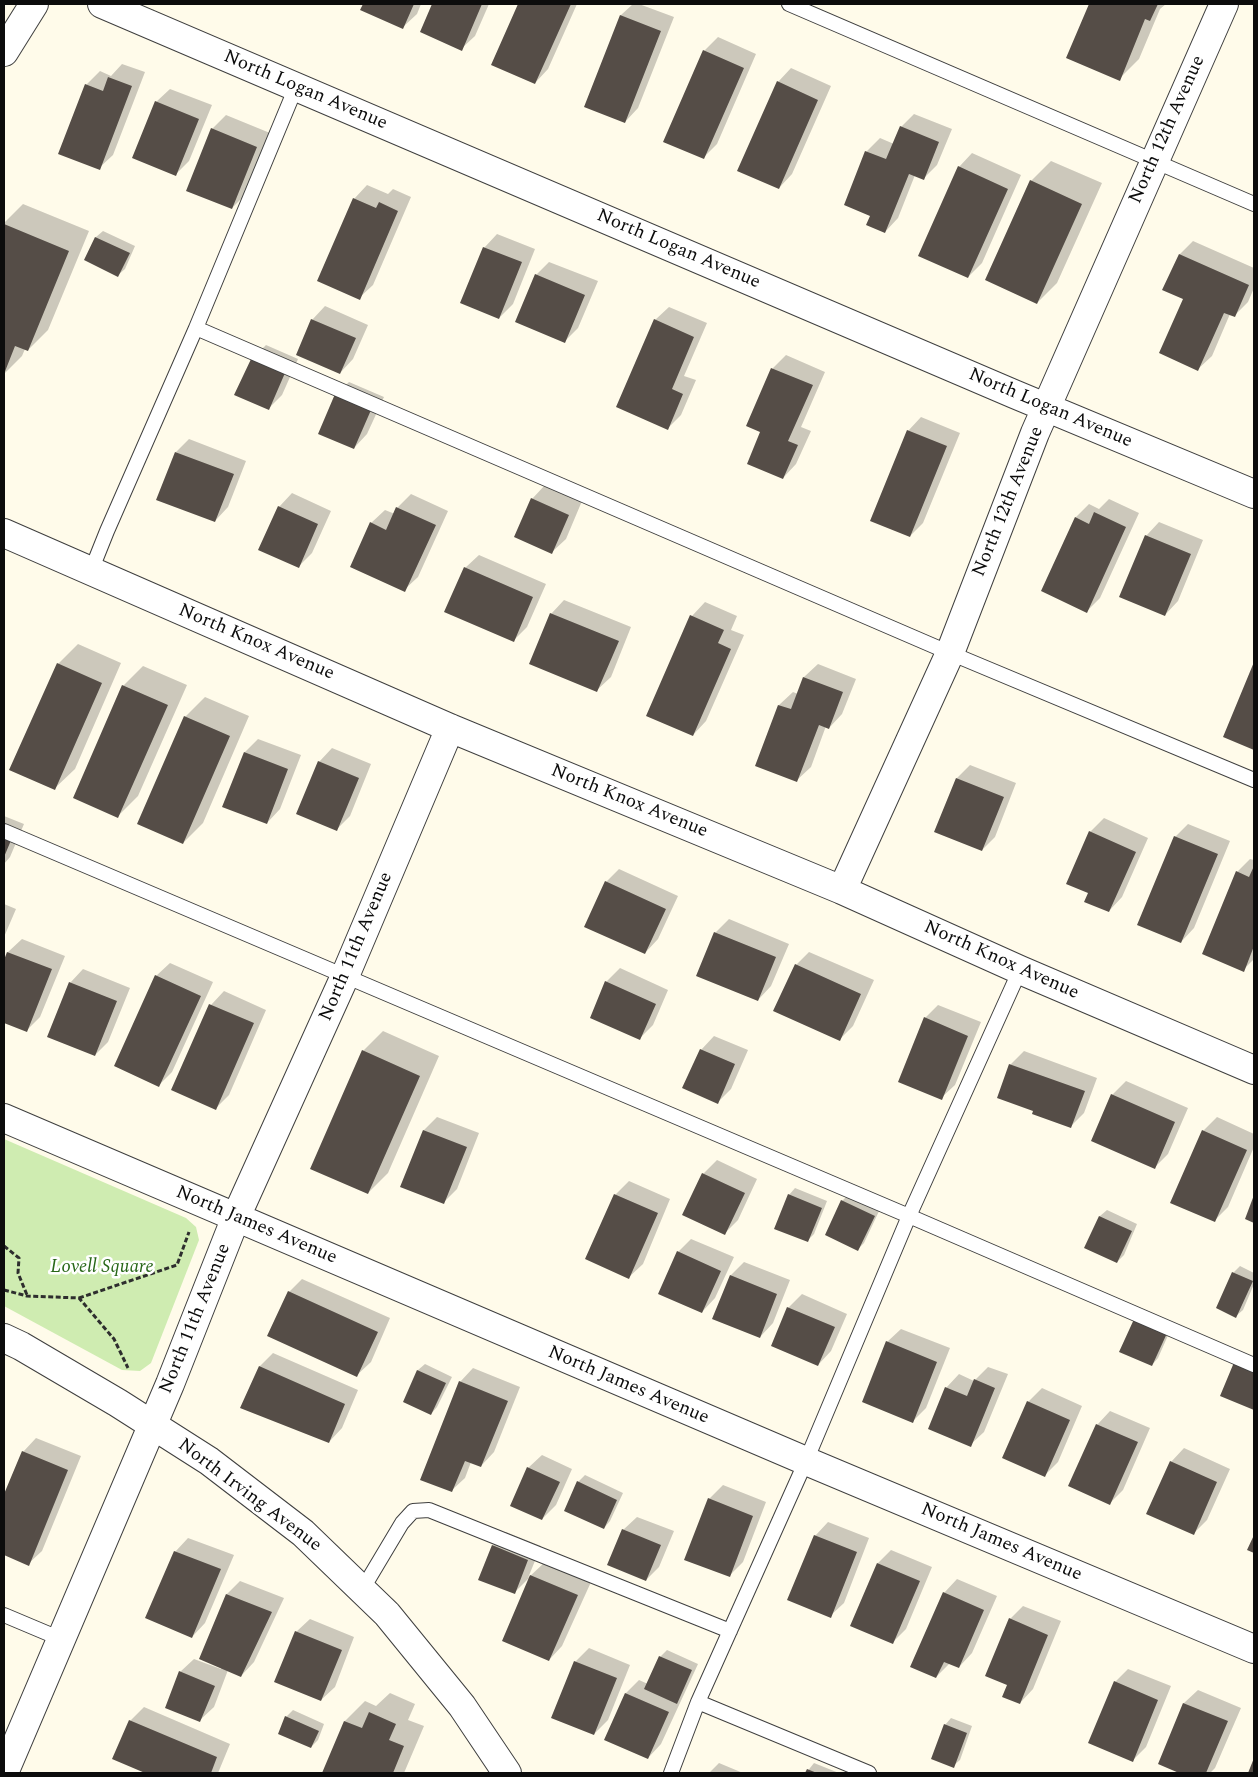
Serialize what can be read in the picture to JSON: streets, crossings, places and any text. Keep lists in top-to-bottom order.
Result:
{
  "streets": {
    "street": [
      "North Logan Avenue",
      "North 12th Avenue",
      "North Knox Avenue",
      "North 11th Avenue",
      "North James Avenue",
      "North Irving Avenue"
    ]
  },
  "crossings": [
    ["North Logan Avenue", "North 12th Avenue"],
    ["North 12th Avenue", "North Knox Avenue"],
    ["North Knox Avenue", "North 11th Avenue"],
    ["North 11th Avenue", "North James Avenue"],
    ["North 11th Avenue", "North Irving Avenue"]
  ],
  "parks": ["Lovell Square"]
}
